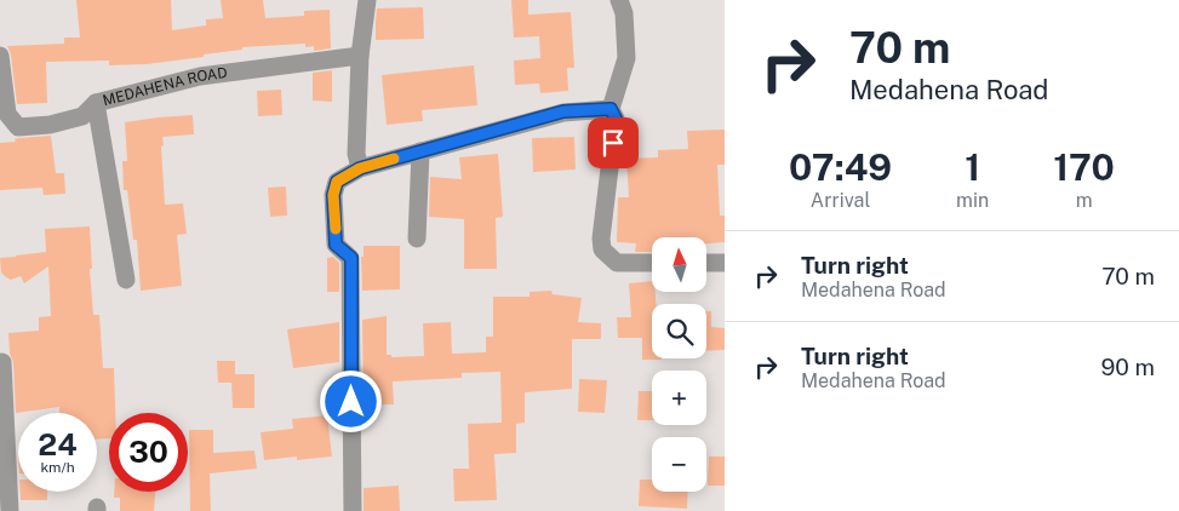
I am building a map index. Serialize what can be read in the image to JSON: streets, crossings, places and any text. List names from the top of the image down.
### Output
{
  "streets": {
    "street": ["MEDAHENA ROAD"]
  },
  "north": "top",
  "page": {
    "turn": ["70 m", "Medahena Road"],
    "eta": [
      "07:49",
      "Arrival",
      "1",
      "min",
      "170",
      "m"
    ],
    "list": [
      {
        "name": "Turn right",
        "note": "Medahena Road",
        "value": "70 m"
      },
      {
        "name": "Turn right",
        "note": "Medahena Road",
        "value": "90 m"
      }
    ],
    "map_buttons": ["+", "−"],
    "speed": "24 km/h",
    "limit": "30"
  }
}
